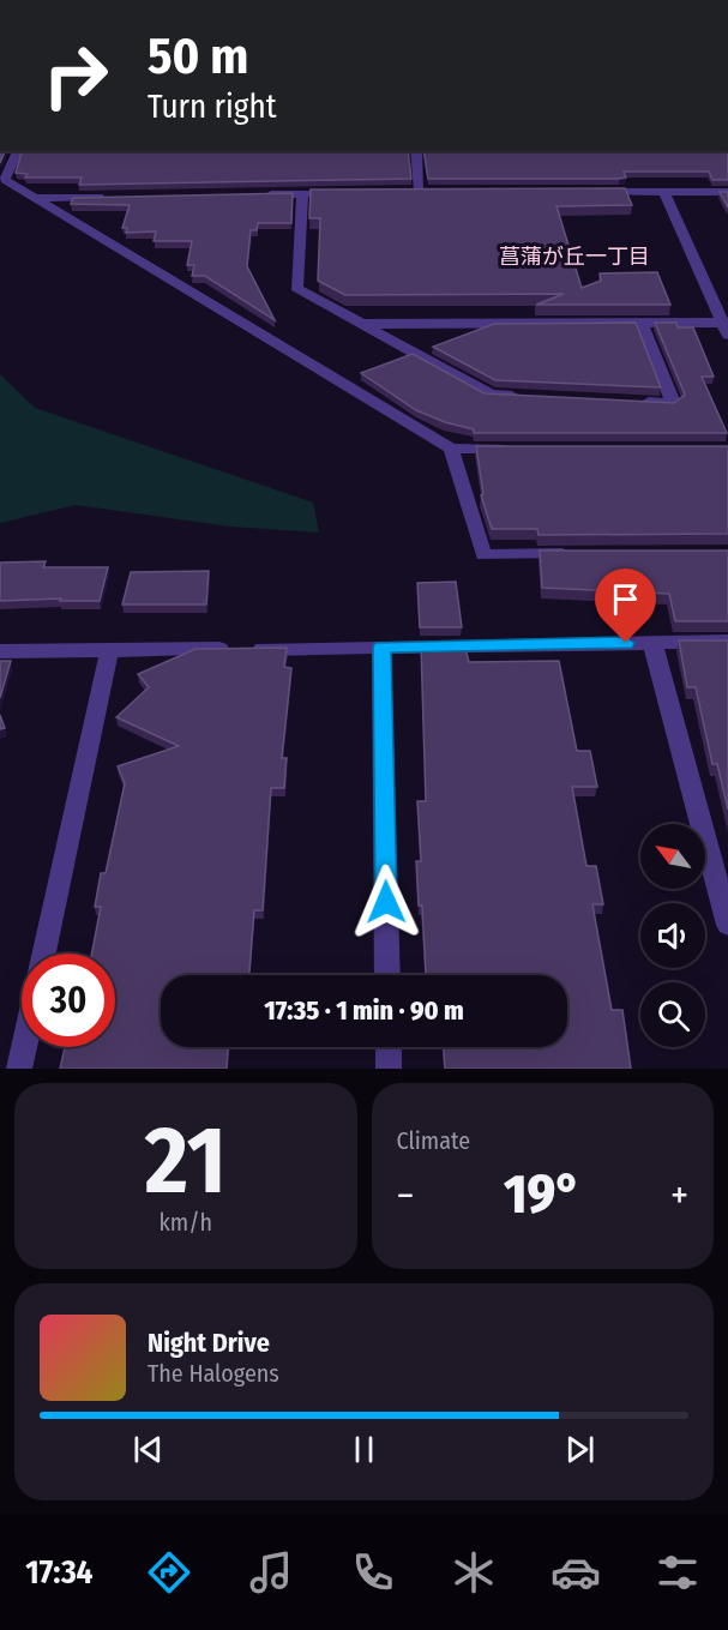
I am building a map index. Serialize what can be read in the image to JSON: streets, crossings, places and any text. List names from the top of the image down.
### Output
{
  "districts": ["菖蒲が丘一丁目"],
  "north": "top left",
  "page": {
    "turn": ["50 m", "Turn right"],
    "limit": "30",
    "trip": "17:35 · 1 min · 90 m",
    "tile": [
      ["21", "km/h"],
      "Climate"
    ],
    "heat": ["−", "19°", "+"],
    "song": ["Night Drive", "The Halogens"],
    "tabs": "17:34"
  }
}
